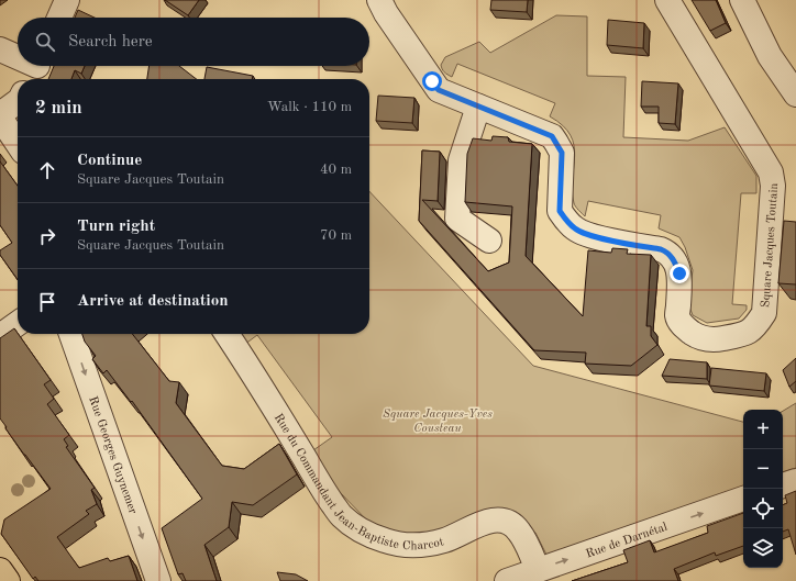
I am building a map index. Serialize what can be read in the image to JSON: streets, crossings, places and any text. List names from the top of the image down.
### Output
{
  "streets": {
    "street": [
      "Square Jacques Toutain",
      "Rue Georges Guynemer",
      "Rue du Commandant Jean-Baptiste Charcot",
      "Rue de Darnétal"
    ]
  },
  "crossings": [
    ["Rue du Commandant Jean-Baptiste Charcot", "Rue de Darnétal"]
  ],
  "one_way": ["Rue Georges Guynemer", "Rue de Darnétal"],
  "parks": ["Square Jacques-Yves Cousteau"],
  "page": {
    "search": "Search here",
    "heading": ["2 min", "Walk · 110 m"],
    "list": [
      ["Continue", "Square Jacques Toutain", "40 m"],
      ["Turn right", "Square Jacques Toutain", "70 m"],
      "Arrive at destination"
    ],
    "map_buttons": ["+", "−"]
  }
}
